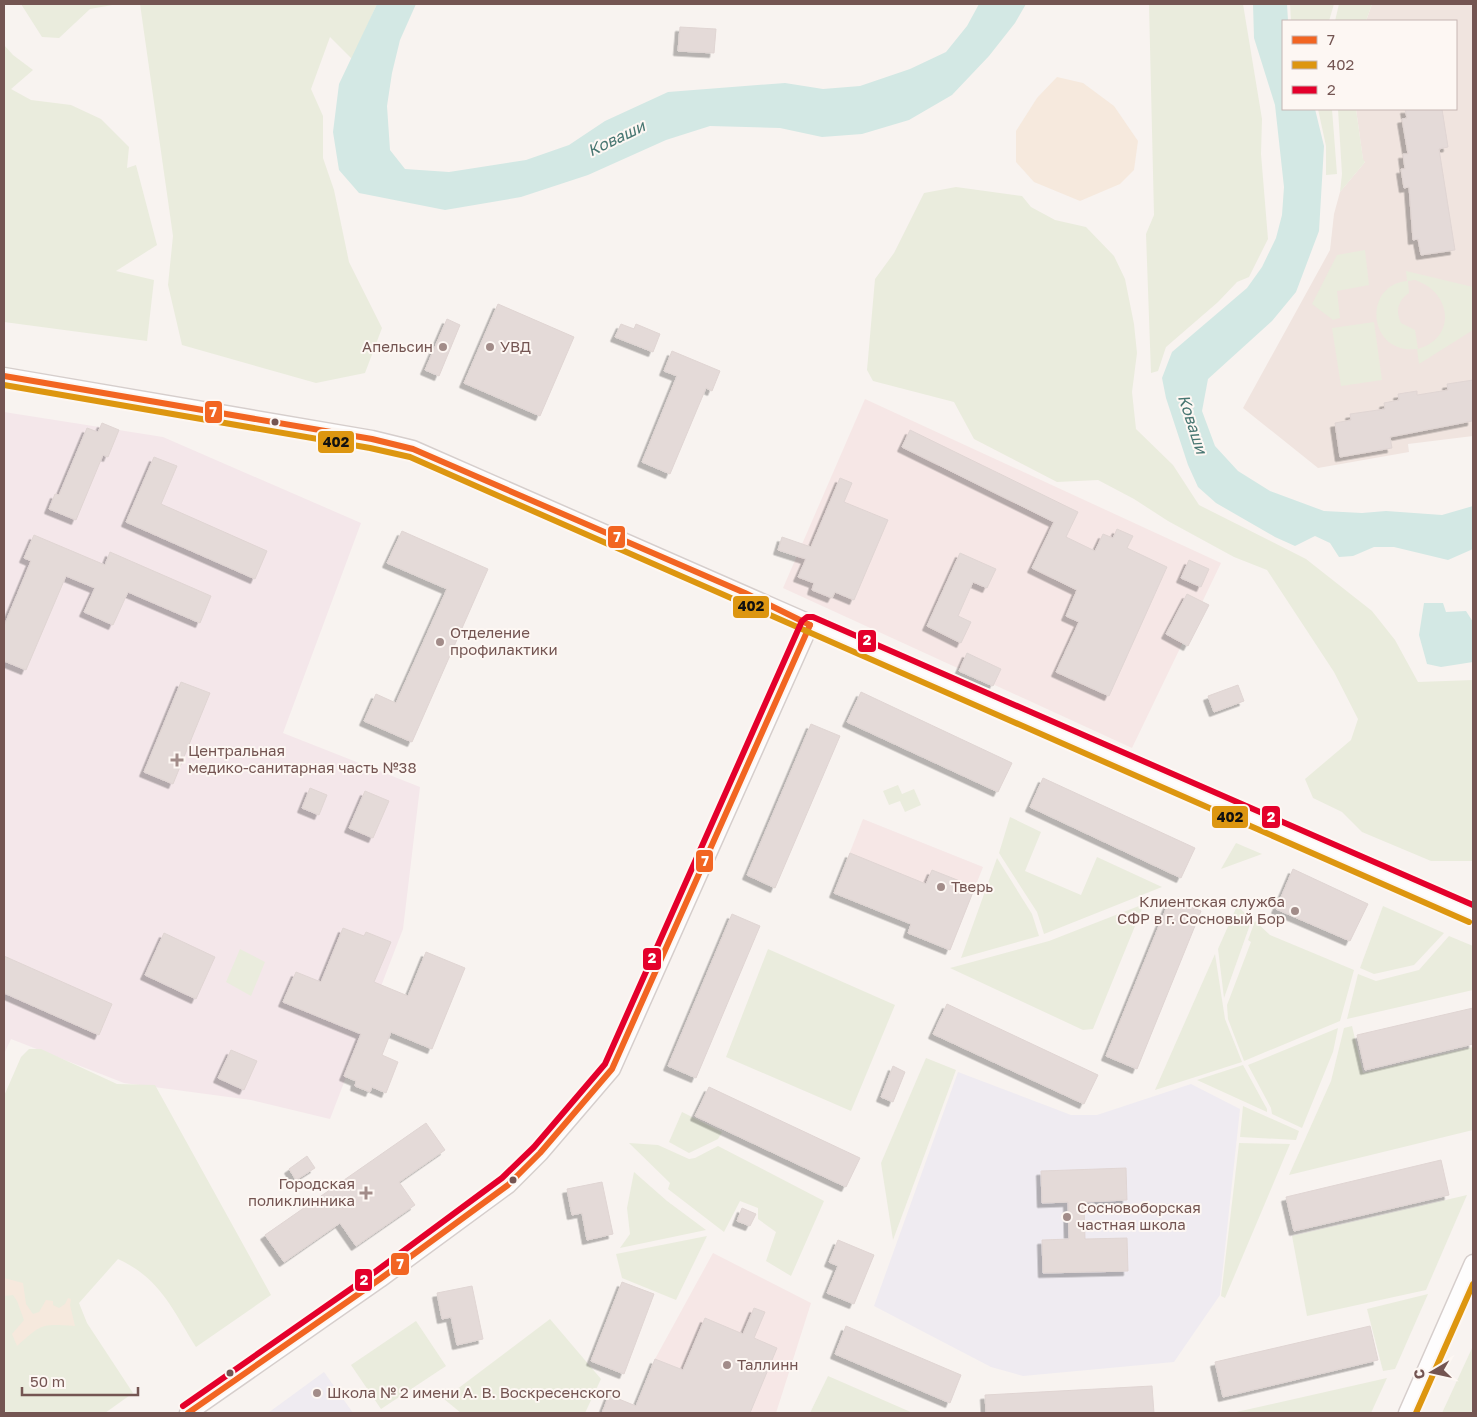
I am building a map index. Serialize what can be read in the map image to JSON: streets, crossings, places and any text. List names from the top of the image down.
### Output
{
  "water": ["Коваши"],
  "places": {
    "other": [
      "Апельсин",
      "УВД",
      "Отделение профилактики",
      "Тверь",
      "Клиентская служба СФР в г. Сосновый Бор",
      "Сосновоборская частная школа",
      "Таллинн",
      "Школа № 2 имени А. В. Воскресенского"
    ],
    "health": ["Центральная медико-санитарная часть №38", "Городская поликлинника"]
  },
  "lines": ["transit line 7", "transit line 402", "transit line 2"],
  "legend": ["7", "402", "2"],
  "scale_bar": "50 m",
  "north": "left"
}
